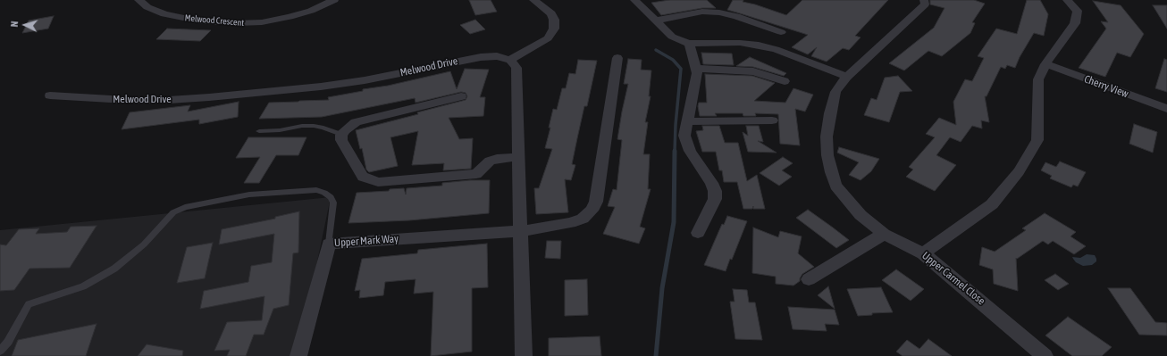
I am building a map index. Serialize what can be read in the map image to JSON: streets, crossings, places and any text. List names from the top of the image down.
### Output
{
  "streets": {
    "street": [
      "Melwood Crescent",
      "Melwood Drive",
      "Cherry View",
      "Upper Mark Way",
      "Upper Carmel Close"
    ]
  },
  "north": "left"
}
